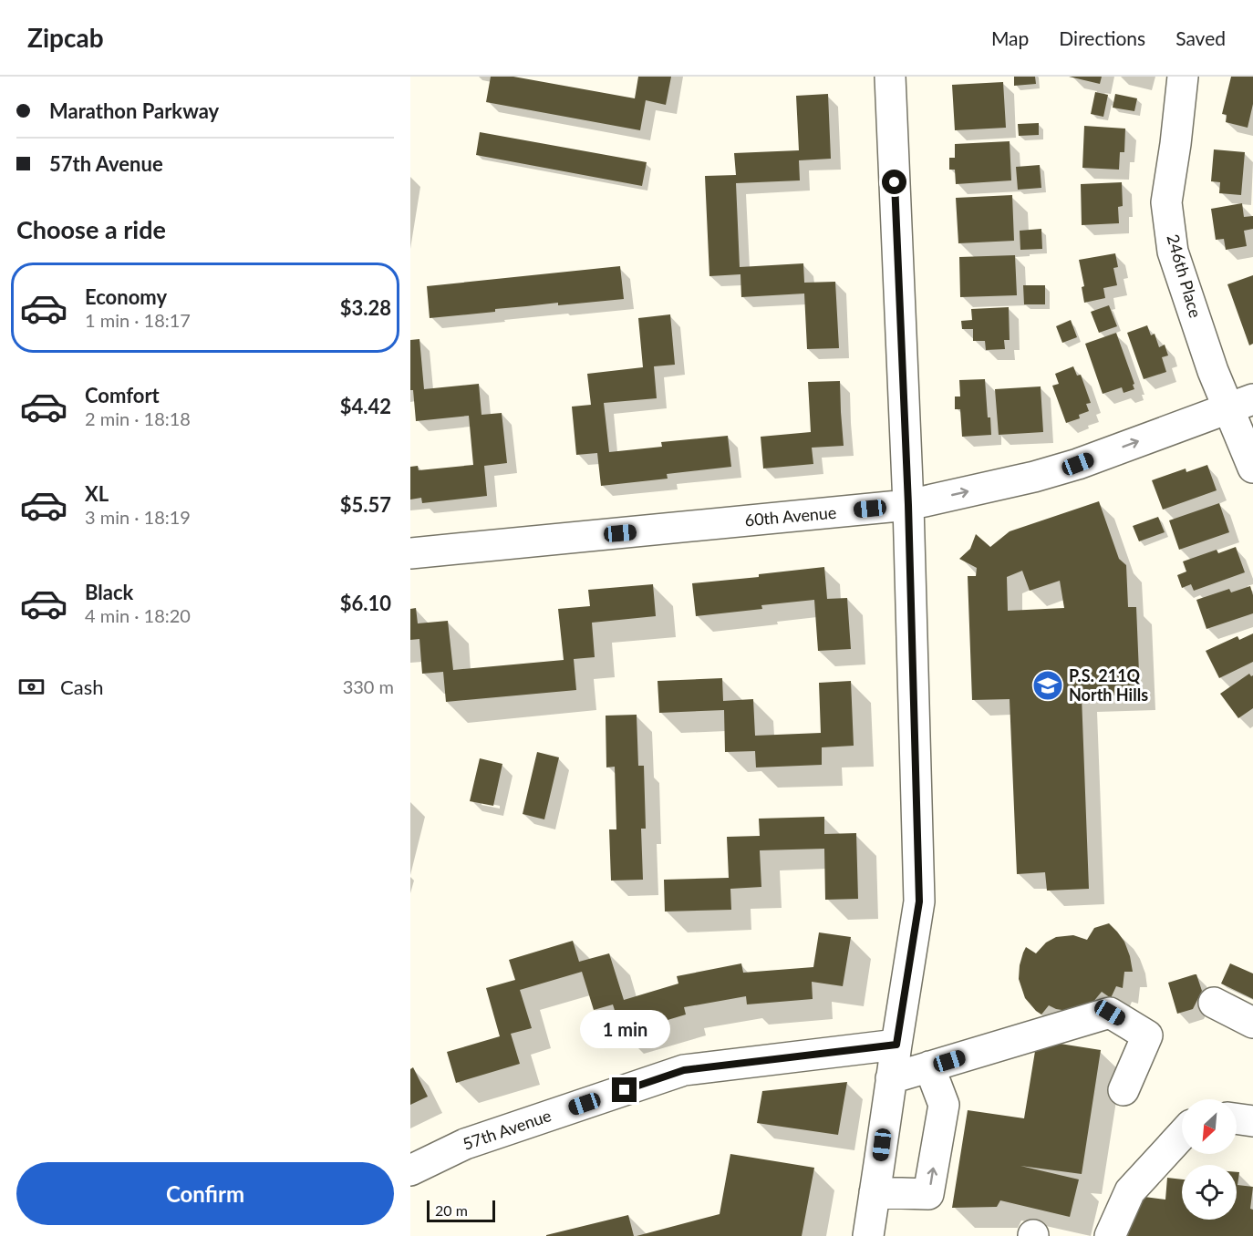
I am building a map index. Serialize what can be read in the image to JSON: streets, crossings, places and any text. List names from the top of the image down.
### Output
{
  "streets": {
    "street": ["246th Place", "60th Avenue", "57th Avenue"]
  },
  "crossings": [
    ["246th Place", "60th Avenue"]
  ],
  "one_way": ["60th Avenue"],
  "places": {
    "school or university": ["P.S. 211Q North Hills"]
  },
  "scale_bar": "20 m",
  "north": "bottom left",
  "page": {
    "header": "Zipcab",
    "nav": ["Map", "Directions", "Saved"],
    "banner": ["Marathon Parkway", "57th Avenue"],
    "heading": "Choose a ride",
    "list": [
      {
        "name": "Economy",
        "note": "1 min · 18:17",
        "value": "$3.28"
      },
      {
        "name": "Comfort",
        "note": "2 min · 18:18",
        "value": "$4.42"
      },
      {
        "name": "XL",
        "note": "3 min · 18:19",
        "value": "$5.57"
      },
      {
        "name": "Black",
        "note": "4 min · 18:20",
        "value": "$6.10"
      }
    ],
    "pay": ["Cash", "330 m"],
    "bubble": "1 min",
    "buttons": "Confirm",
    "scale": "20 m"
  }
}
